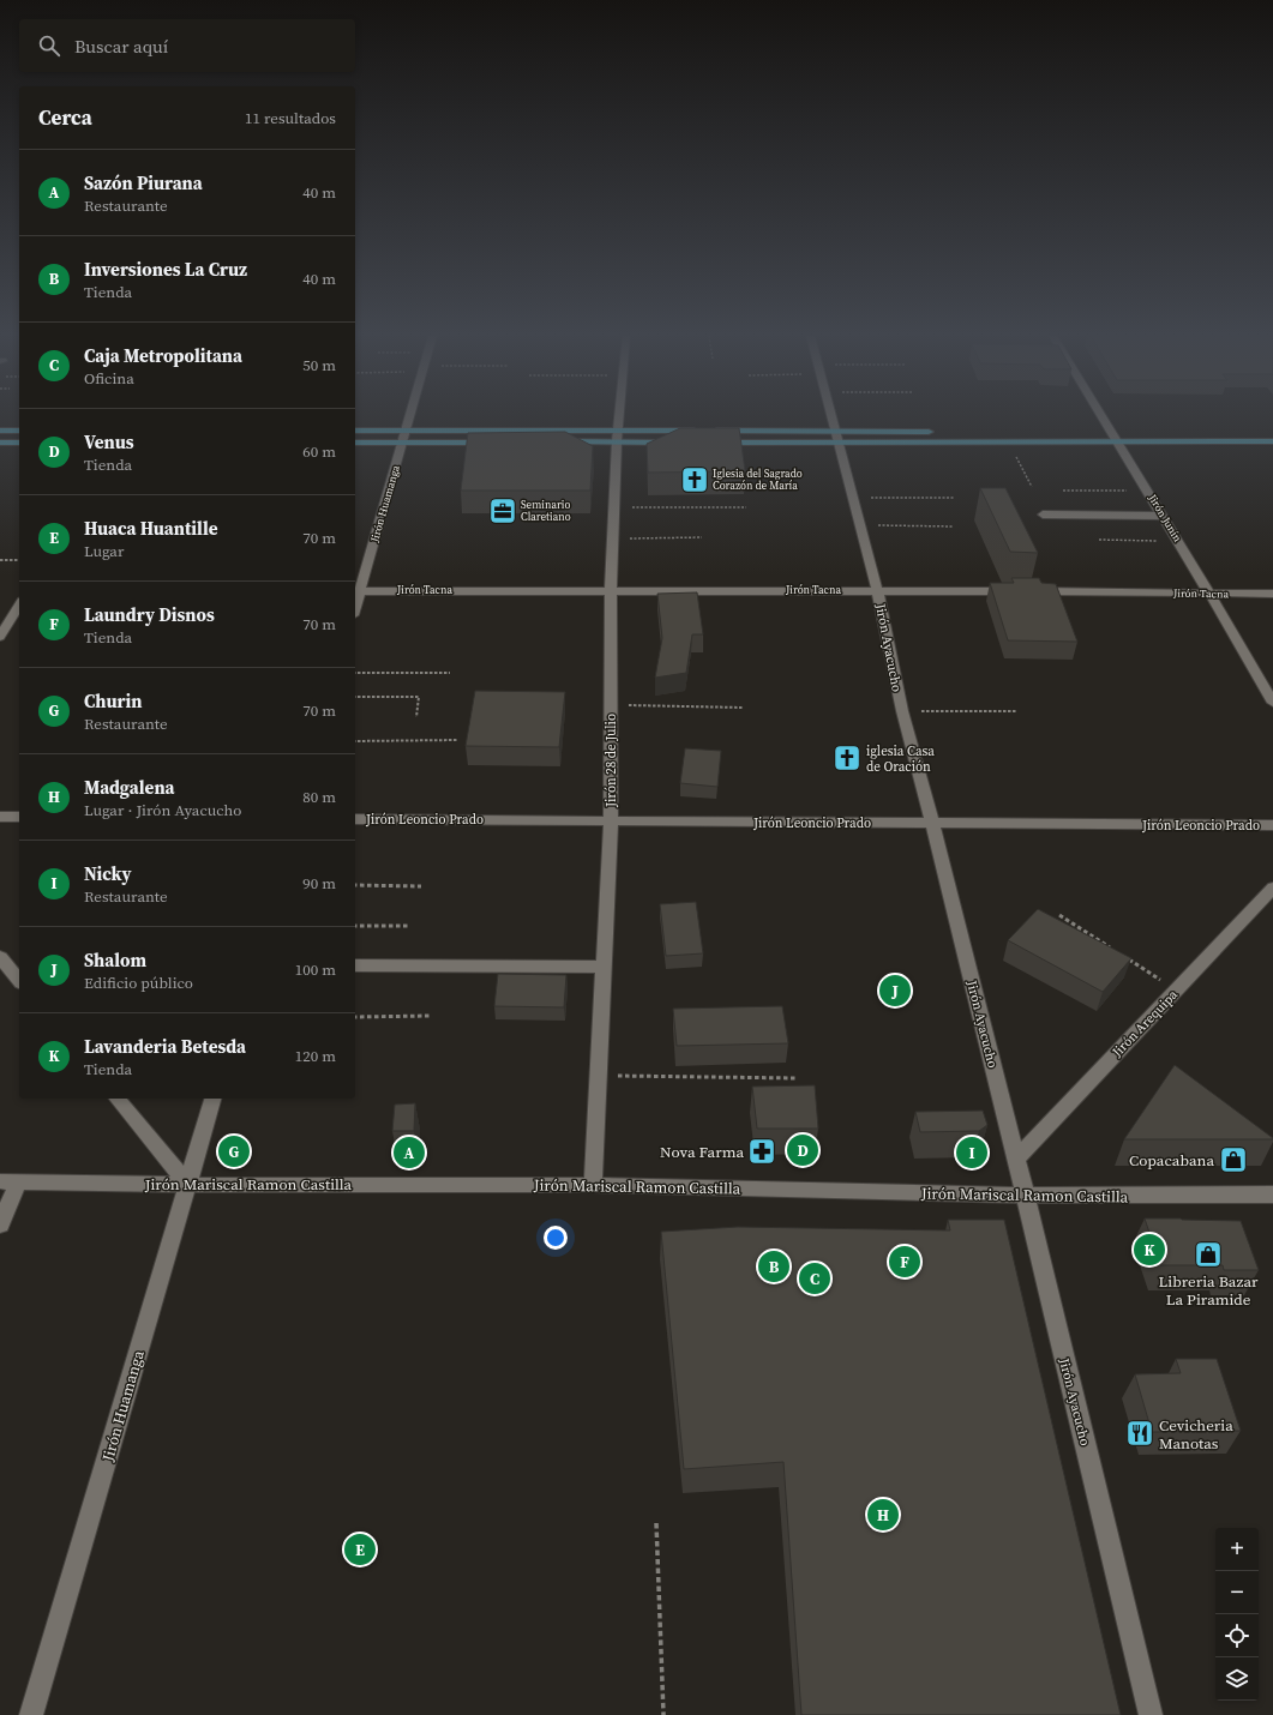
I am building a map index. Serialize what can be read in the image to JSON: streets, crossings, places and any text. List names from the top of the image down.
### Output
{
  "streets": {
    "street": [
      "Jirón Huamanga",
      "Jirón Junín",
      "Jirón Tacna",
      "Jirón Ayacucho",
      "Jirón 28 de Julio",
      "Jirón Leoncio Prado",
      "Jirón Arequipa",
      "Jirón Mariscal Ramon Castilla"
    ]
  },
  "crossings": [
    ["Jirón Huamanga", "Jirón Tacna"],
    ["Jirón Huamanga", "Jirón Mariscal Ramon Castilla"],
    ["Jirón Junín", "Jirón Tacna"],
    ["Jirón Tacna", "Jirón Ayacucho"],
    ["Jirón Tacna", "Jirón 28 de Julio"],
    ["Jirón Ayacucho", "Jirón Leoncio Prado"],
    ["Jirón Ayacucho", "Jirón Arequipa"],
    ["Jirón Ayacucho", "Jirón Mariscal Ramon Castilla"],
    ["Jirón 28 de Julio", "Jirón Leoncio Prado"],
    ["Jirón 28 de Julio", "Jirón Mariscal Ramon Castilla"]
  ],
  "places": {
    "church": ["Iglesia del Sagrado Corazón de María", "iglesia Casa de Oración"],
    "office": ["Seminario Claretiano"],
    "pharmacy": ["Nova Farma"],
    "shop": ["Copacabana", "Libreria Bazar La Piramide"],
    "restaurant": ["Cevicheria Manotas"]
  },
  "page": {
    "search": "Buscar aquí",
    "heading": ["Cerca", "11 resultados"],
    "list": [
      {
        "mark": "A",
        "name": "Sazón Piurana",
        "note": "Restaurante",
        "value": "40 m"
      },
      {
        "mark": "B",
        "name": "Inversiones La Cruz",
        "note": "Tienda",
        "value": "40 m"
      },
      {
        "mark": "C",
        "name": "Caja Metropolitana",
        "note": "Oficina",
        "value": "50 m"
      },
      {
        "mark": "D",
        "name": "Venus",
        "note": "Tienda",
        "value": "60 m"
      },
      {
        "mark": "E",
        "name": "Huaca Huantille",
        "note": "Lugar",
        "value": "70 m"
      },
      {
        "mark": "F",
        "name": "Laundry Disnos",
        "note": "Tienda",
        "value": "70 m"
      },
      {
        "mark": "G",
        "name": "Churin",
        "note": "Restaurante",
        "value": "70 m"
      },
      {
        "mark": "H",
        "name": "Madgalena",
        "note": "Lugar · Jirón Ayacucho",
        "value": "80 m"
      },
      {
        "mark": "I",
        "name": "Nicky",
        "note": "Restaurante",
        "value": "90 m"
      },
      {
        "mark": "J",
        "name": "Shalom",
        "note": "Edificio público",
        "value": "100 m"
      },
      {
        "mark": "K",
        "name": "Lavanderia Betesda",
        "note": "Tienda",
        "value": "120 m"
      }
    ],
    "pins": [
      "J",
      "D",
      "G",
      "A",
      "I",
      "K",
      "F",
      "B",
      "C",
      "H",
      "E"
    ],
    "map_buttons": ["+", "−"]
  }
}
